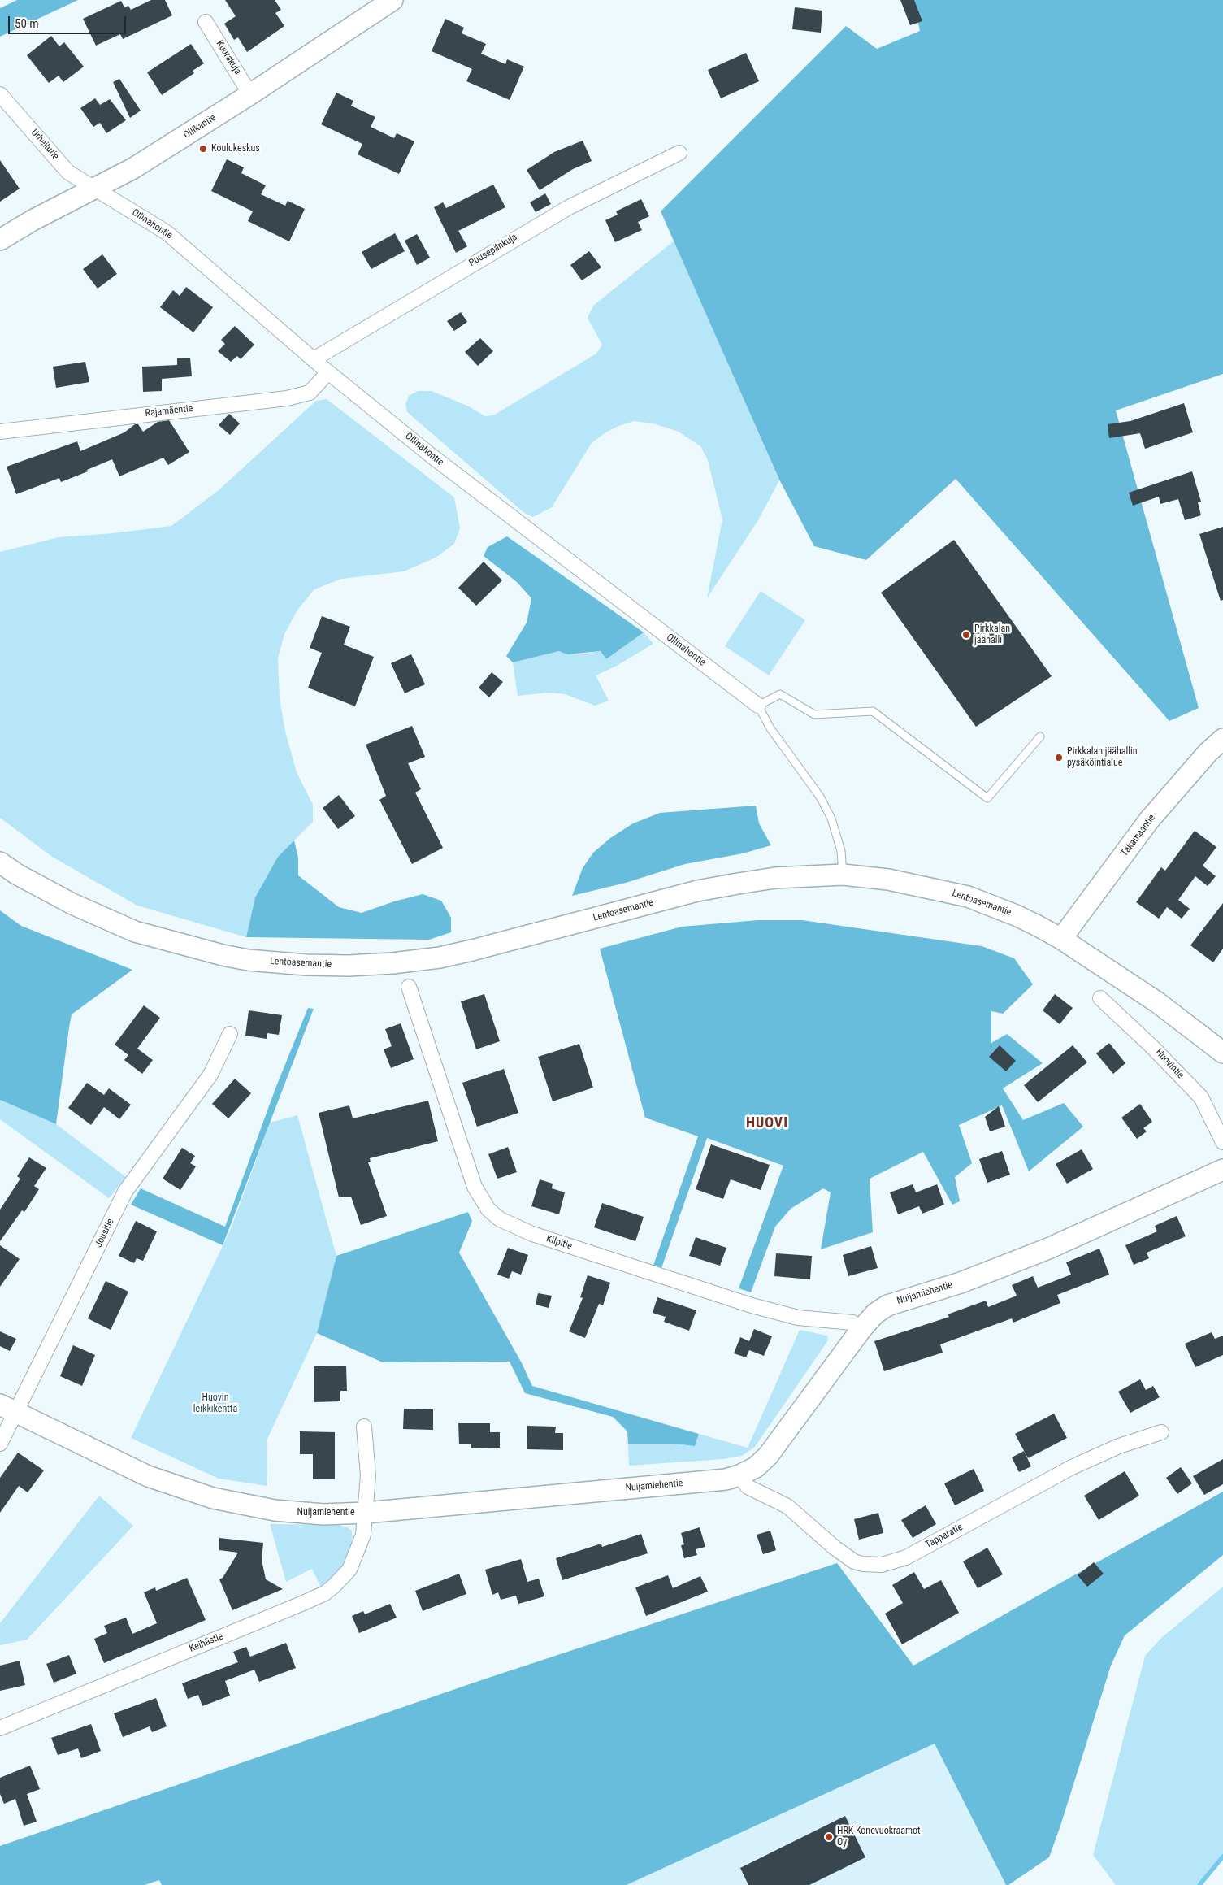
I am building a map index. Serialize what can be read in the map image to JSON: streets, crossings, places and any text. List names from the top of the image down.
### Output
{
  "streets": {
    "street": [
      "Kuurakuja",
      "Ollikantie",
      "Urheilutie",
      "Ollinahontie",
      "Puusepänkuja",
      "Rajamäentie",
      "Takamaantie",
      "Lentoasemantie",
      "Huovintie",
      "Jousitie",
      "Kilpitie",
      "Nuijamiehentie",
      "Tapparatie",
      "Keihästie"
    ]
  },
  "crossings": [
    ["Kuurakuja", "Ollikantie"],
    ["Ollikantie", "Urheilutie"],
    ["Ollikantie", "Ollinahontie"],
    ["Urheilutie", "Ollinahontie"],
    ["Ollinahontie", "Puusepänkuja"],
    ["Ollinahontie", "Rajamäentie"],
    ["Takamaantie", "Lentoasemantie"],
    ["Jousitie", "Nuijamiehentie"],
    ["Kilpitie", "Nuijamiehentie"],
    ["Nuijamiehentie", "Tapparatie"],
    ["Nuijamiehentie", "Keihästie"]
  ],
  "districts": ["HUOVI"],
  "parks": ["Huovin leikkikenttä"],
  "places": [
    "Koulukeskus",
    "Pirkkalan jäähalli",
    "Pirkkalan jäähallin pysäköintialue",
    "HRK-Konevuokraamot Oy"
  ],
  "scale_bar": "50 m"
}
